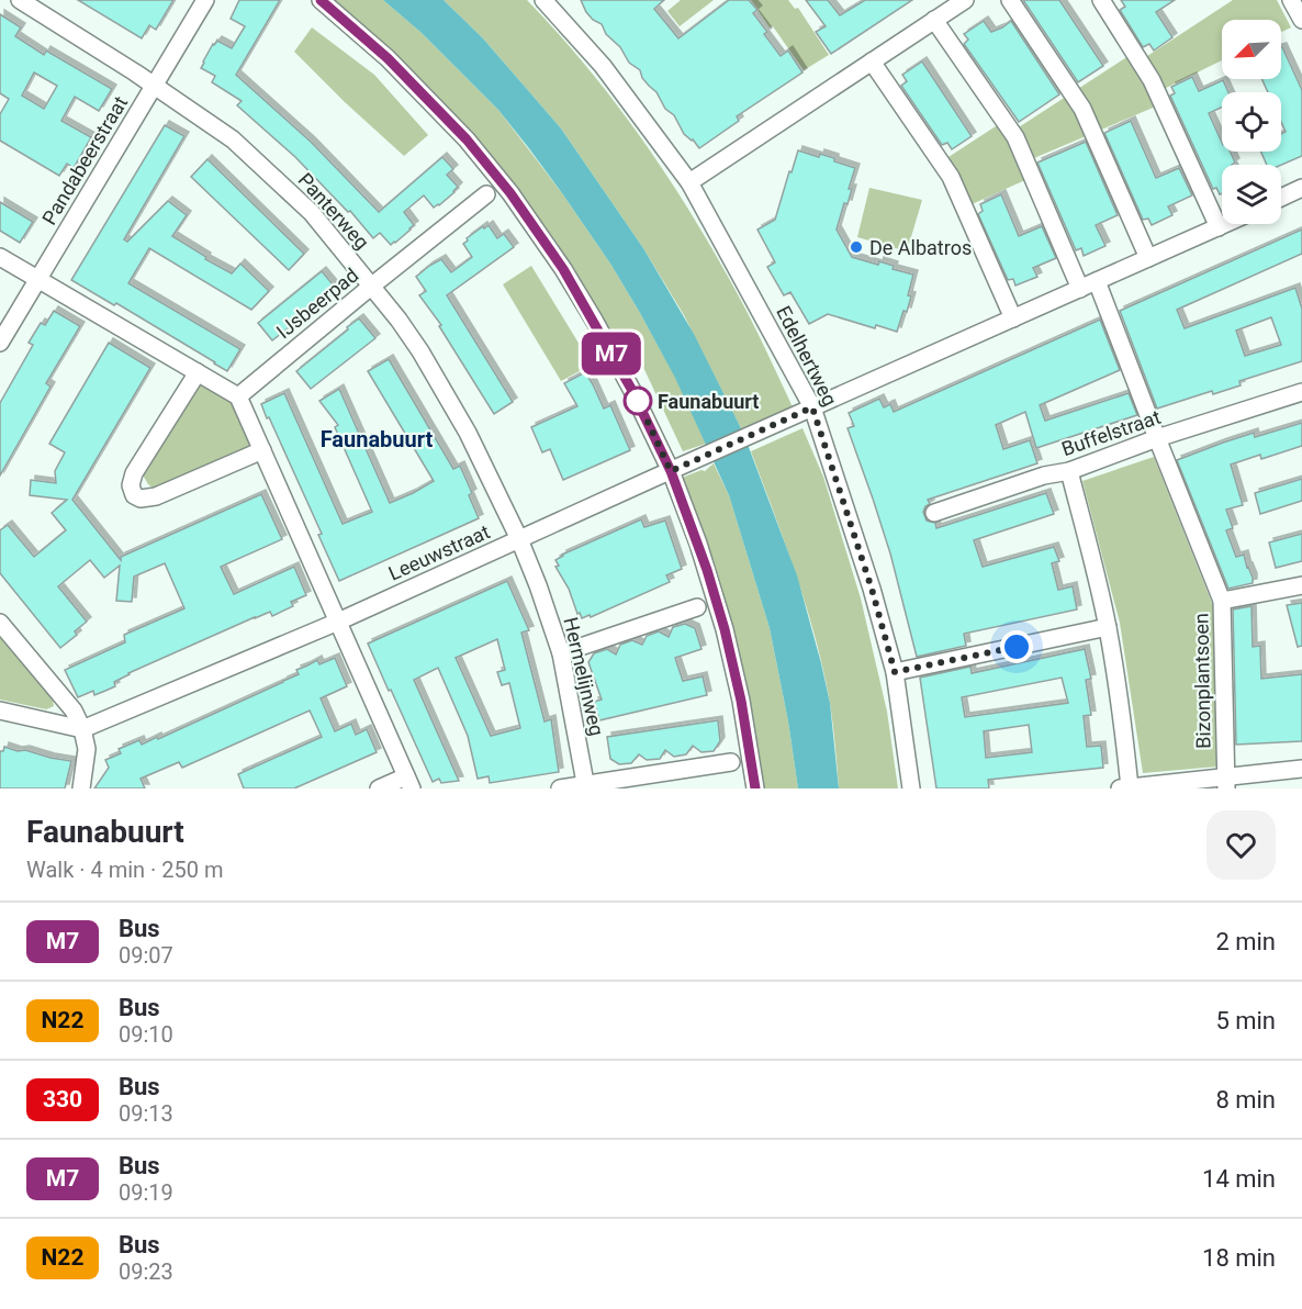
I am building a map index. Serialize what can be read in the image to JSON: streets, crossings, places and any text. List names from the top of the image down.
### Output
{
  "streets": {
    "street": [
      "Pandabeerstraat",
      "Panterweg",
      "IJsbeerpad",
      "Edelhertweg",
      "Buffelstraat",
      "Leeuwstraat",
      "Hermelijnweg",
      "Bizonplantsoen"
    ]
  },
  "crossings": [
    ["Pandabeerstraat", "Panterweg"],
    ["Panterweg", "IJsbeerpad"],
    ["Panterweg", "Leeuwstraat"],
    ["Panterweg", "Hermelijnweg"],
    ["Edelhertweg", "Leeuwstraat"],
    ["Buffelstraat", "Bizonplantsoen"],
    ["Leeuwstraat", "Hermelijnweg"],
    ["Leeuwstraat", "Bizonplantsoen"]
  ],
  "districts": ["Faunabuurt"],
  "places": ["De Albatros", "Faunabuurt"],
  "lines": ["bus line M7"],
  "north": "bottom left",
  "page": {
    "on_map": "M7",
    "heading": ["Faunabuurt", "Walk · 4 min · 250 m"],
    "list": [
      {
        "mark": "M7",
        "name": "Bus",
        "note": "09:07",
        "value": "2 min"
      },
      {
        "mark": "N22",
        "name": "Bus",
        "note": "09:10",
        "value": "5 min"
      },
      {
        "mark": "330",
        "name": "Bus",
        "note": "09:13",
        "value": "8 min"
      },
      {
        "mark": "M7",
        "name": "Bus",
        "note": "09:19",
        "value": "14 min"
      },
      {
        "mark": "N22",
        "name": "Bus",
        "note": "09:23",
        "value": "18 min"
      }
    ]
  }
}
